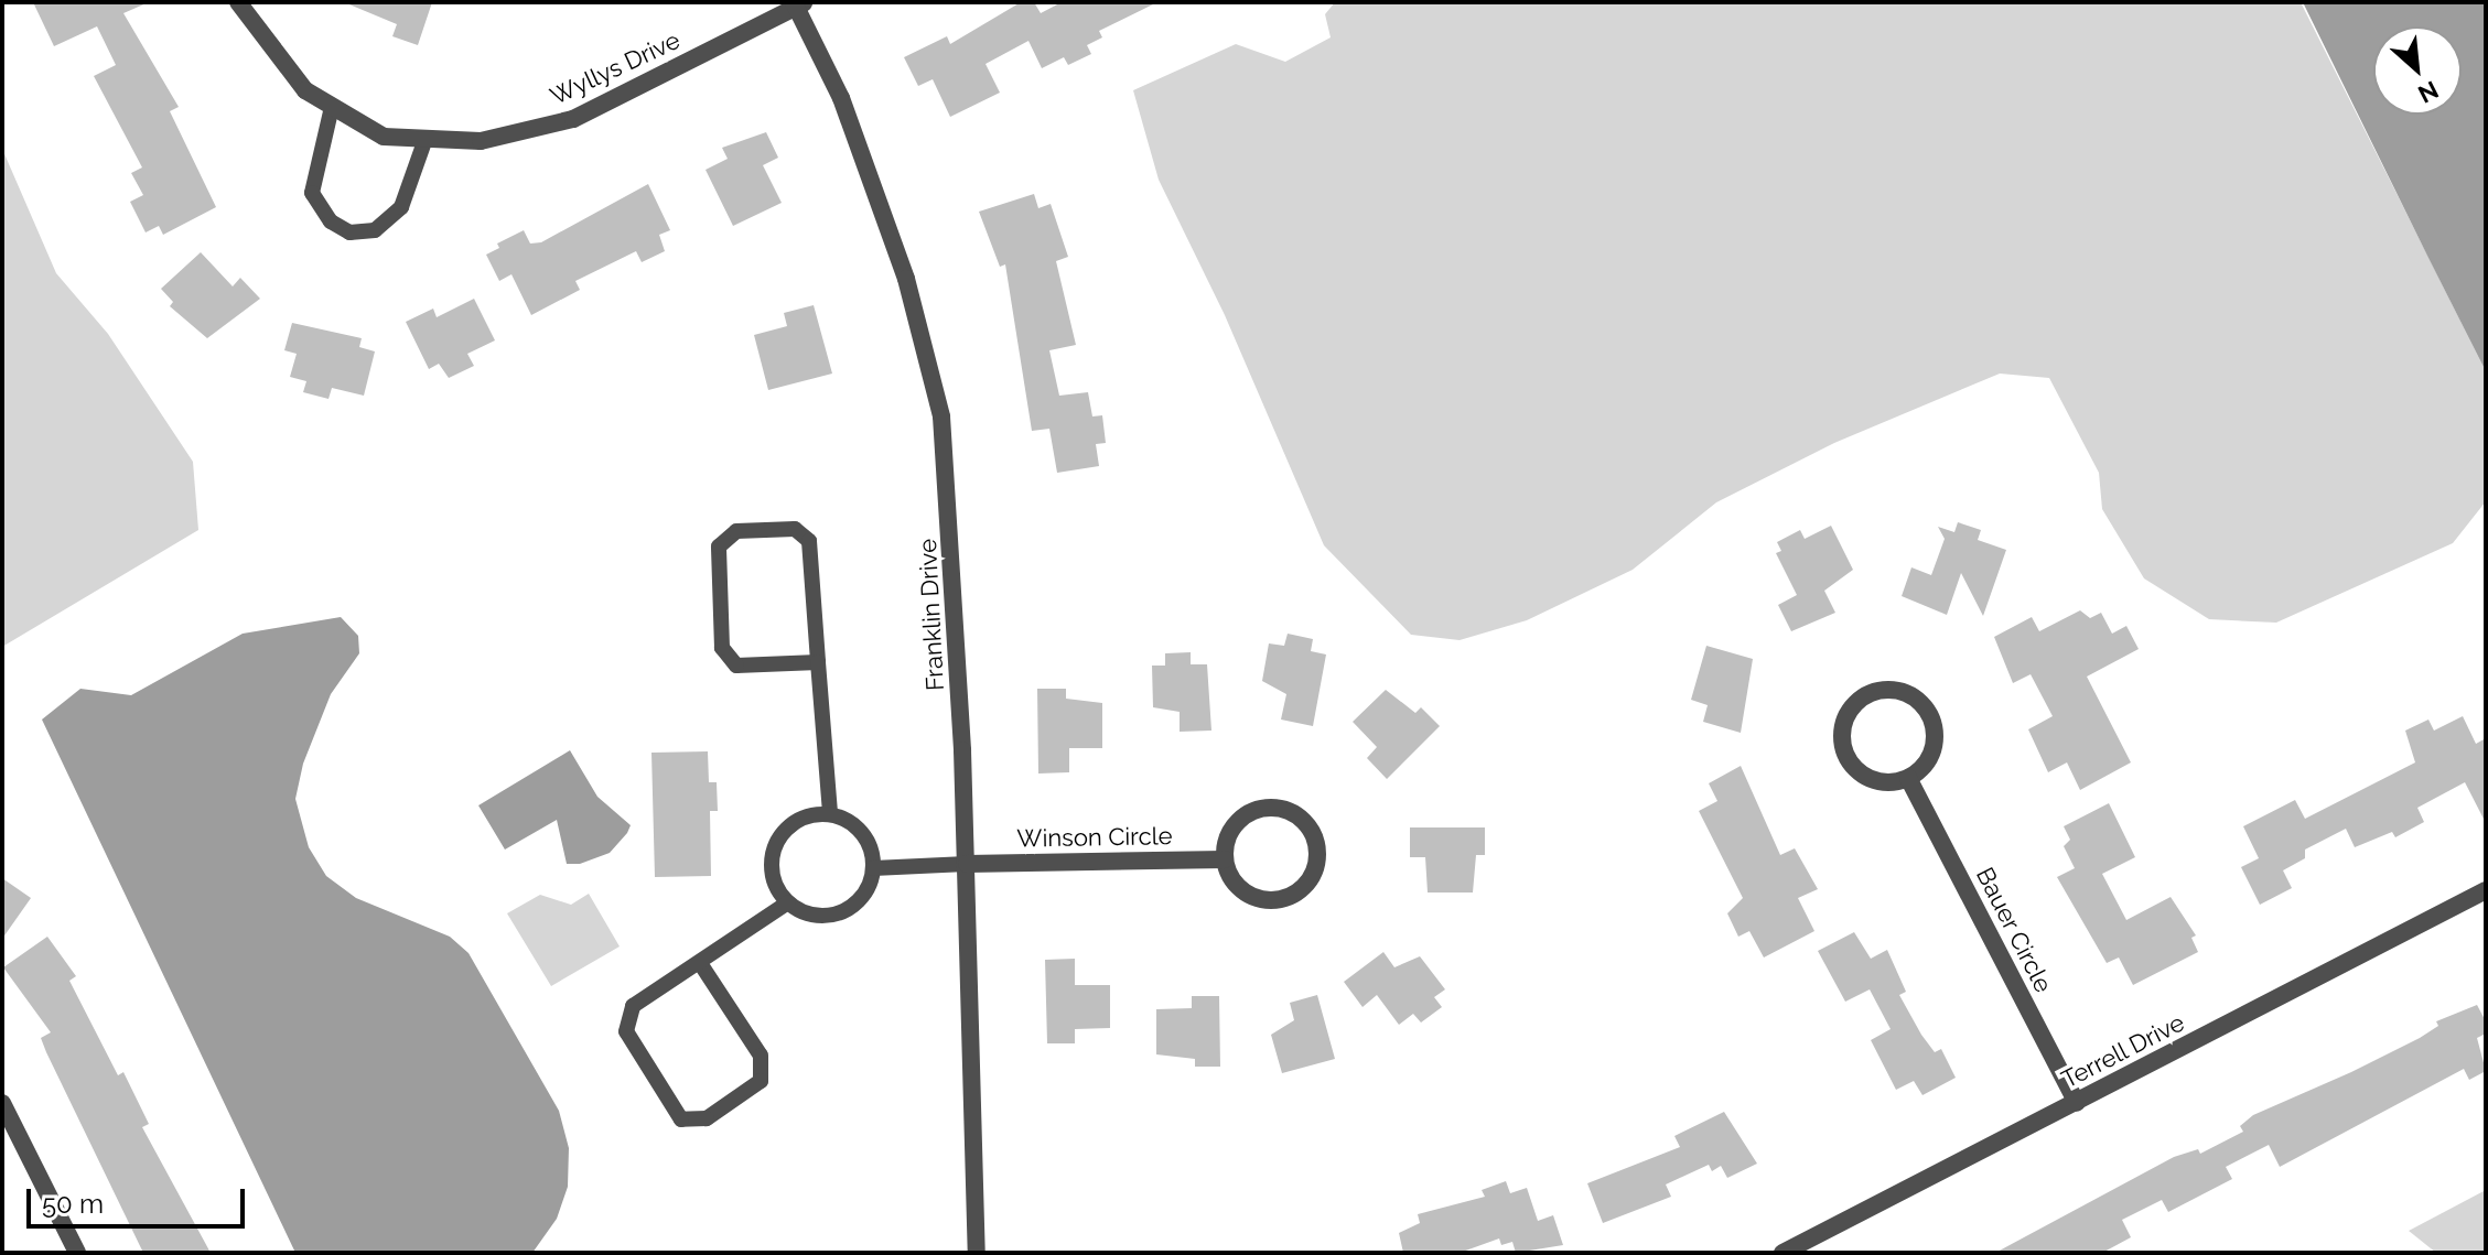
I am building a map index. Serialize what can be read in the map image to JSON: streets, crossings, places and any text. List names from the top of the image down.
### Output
{
  "streets": {
    "street": [
      "Wyllys Drive",
      "Franklin Drive",
      "Winson Circle",
      "Bauer Circle",
      "Terrell Drive"
    ]
  },
  "crossings": [
    ["Wyllys Drive", "Franklin Drive"],
    ["Franklin Drive", "Winson Circle"],
    ["Bauer Circle", "Terrell Drive"]
  ],
  "scale_bar": "50 m",
  "north": "bottom right"
}
